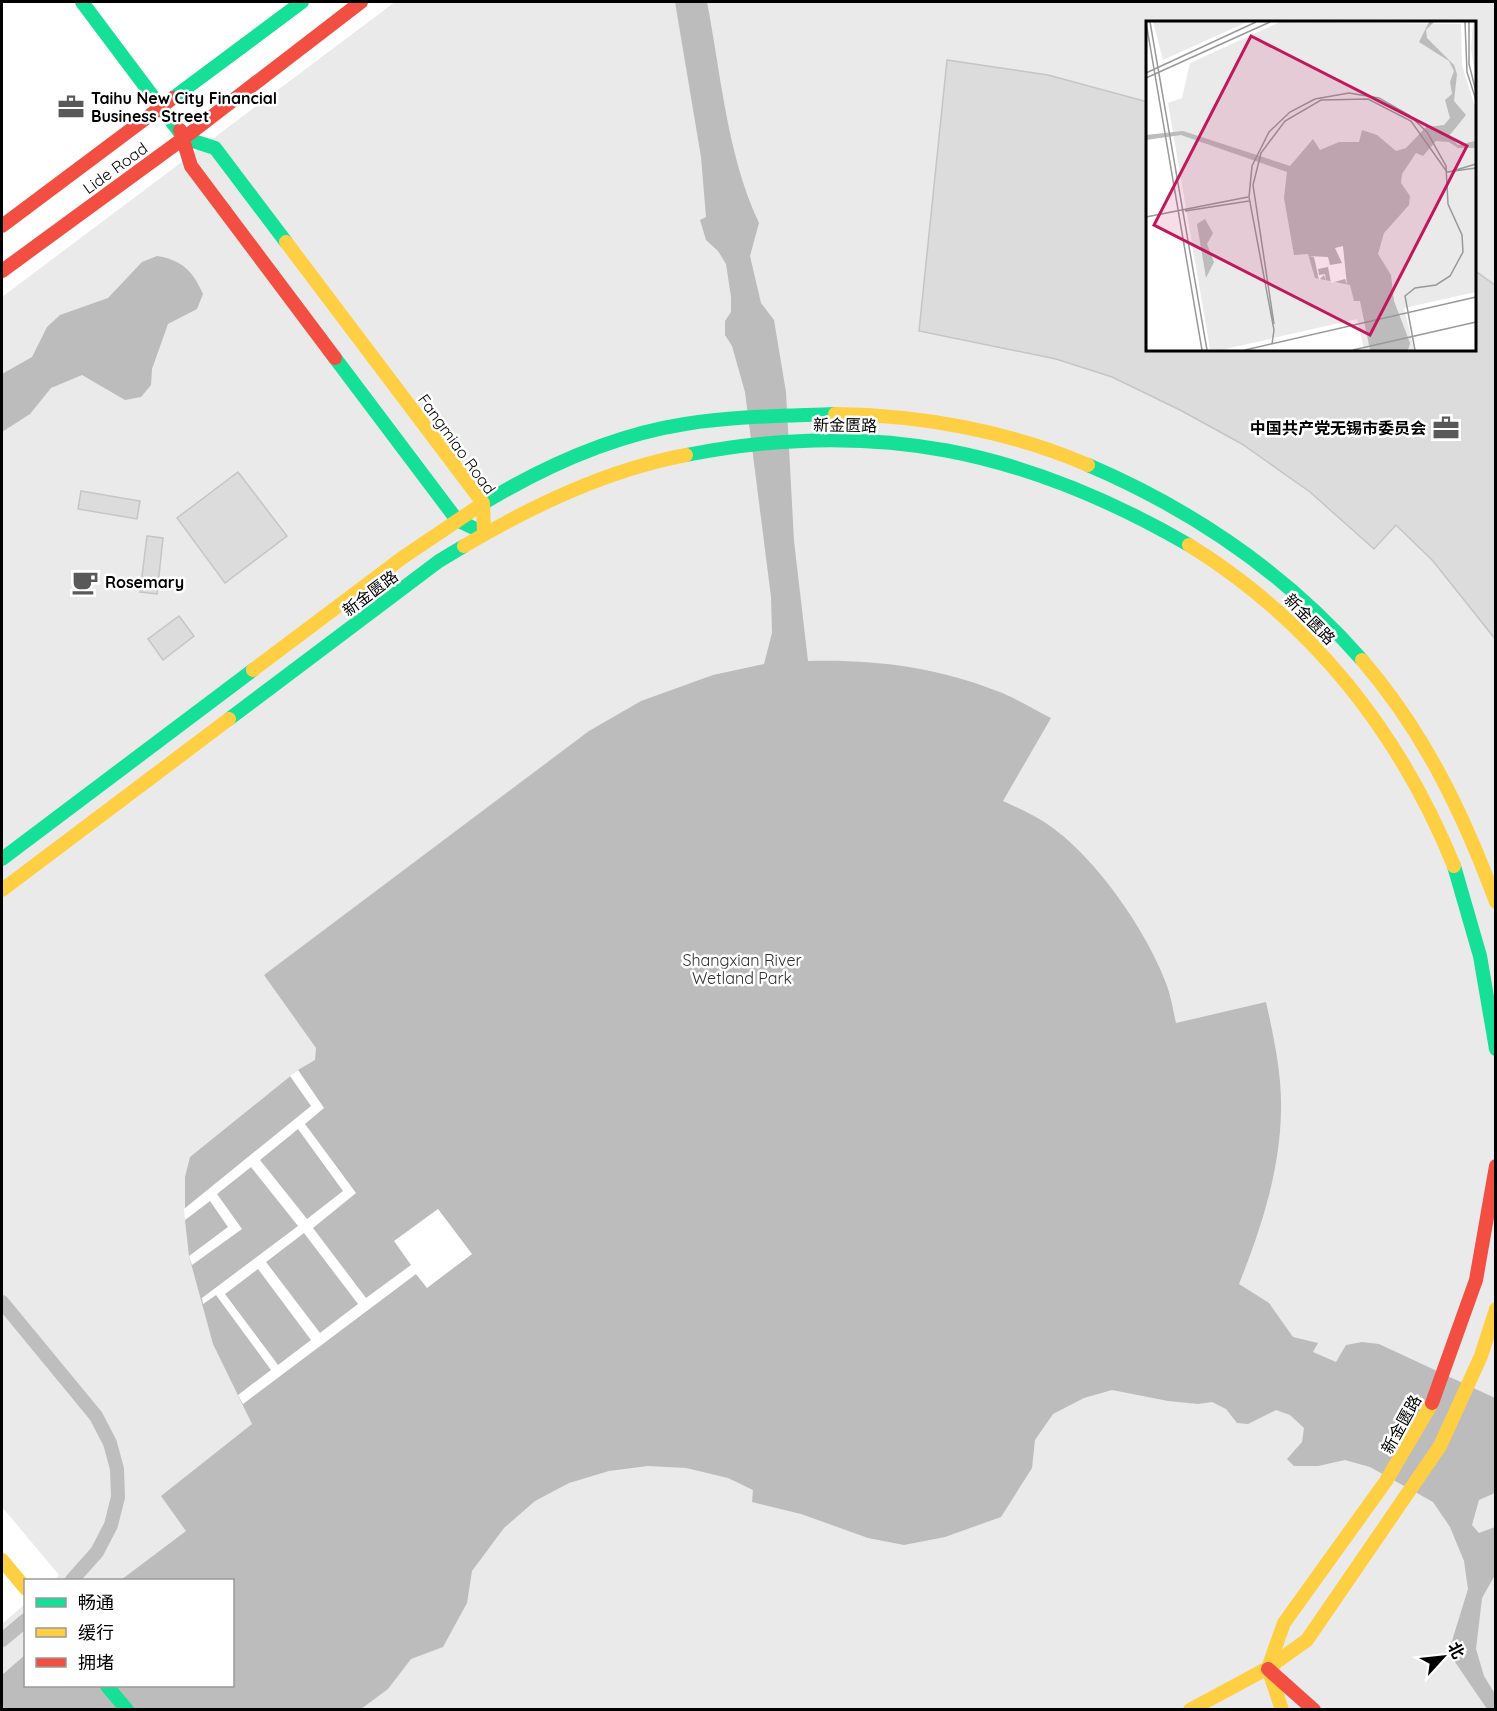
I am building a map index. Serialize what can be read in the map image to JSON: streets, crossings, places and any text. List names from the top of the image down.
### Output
{
  "streets": {
    "street": ["Lide Road", "新金匮路", "Fangmiao Road"]
  },
  "crossings": [
    ["Lide Road", "Fangmiao Road"],
    ["新金匮路", "Fangmiao Road"]
  ],
  "parks": ["Shangxian River Wetland Park"],
  "places": {
    "office": ["Taihu New City Financial Business Street", "中国共产党无锡市委员会"],
    "cafe": ["Rosemary"]
  },
  "legend": ["畅通", "缓行", "拥堵"],
  "north": "top right"
}
